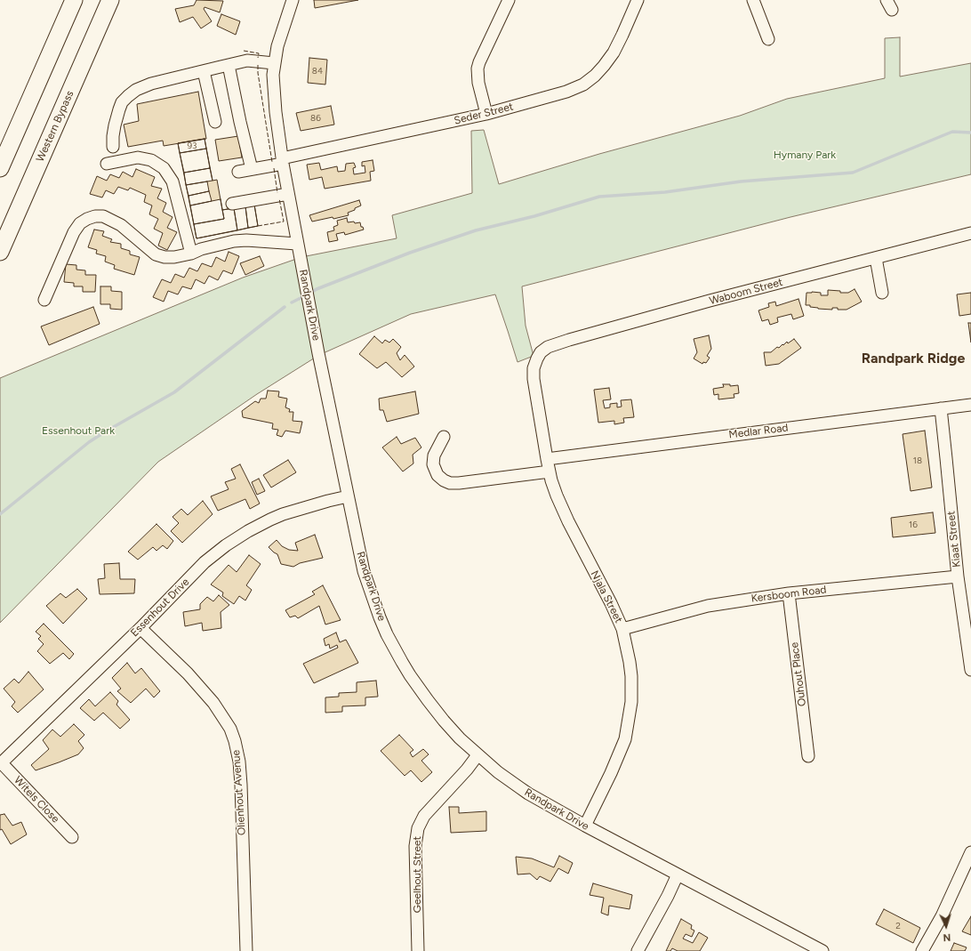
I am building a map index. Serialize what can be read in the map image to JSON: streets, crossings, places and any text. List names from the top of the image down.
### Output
{
  "streets": {
    "highway": ["Western Bypass"],
    "street": [
      "Seder Street",
      "Waboom Street",
      "Randpark Drive",
      "Medlar Road",
      "Kiaat Street",
      "Kersboom Road",
      "Njala Street",
      "Essenhout Drive",
      "Ouhout Place",
      "Olienhout Avenue",
      "Witels Close",
      "Geelhout Street"
    ]
  },
  "crossings": [
    ["Seder Street", "Randpark Drive"],
    ["Waboom Street", "Njala Street"],
    ["Randpark Drive", "Njala Street"],
    ["Randpark Drive", "Essenhout Drive"],
    ["Randpark Drive", "Geelhout Street"],
    ["Medlar Road", "Kiaat Street"],
    ["Medlar Road", "Njala Street"],
    ["Kiaat Street", "Kersboom Road"],
    ["Kersboom Road", "Njala Street"],
    ["Kersboom Road", "Ouhout Place"],
    ["Essenhout Drive", "Olienhout Avenue"],
    ["Essenhout Drive", "Witels Close"]
  ],
  "districts": ["Randpark Ridge"],
  "parks": ["Hymany Park", "Essenhout Park"],
  "house_numbers": [
    "84",
    "86",
    "93",
    "18",
    "16",
    "2"
  ],
  "north": "bottom"
}
